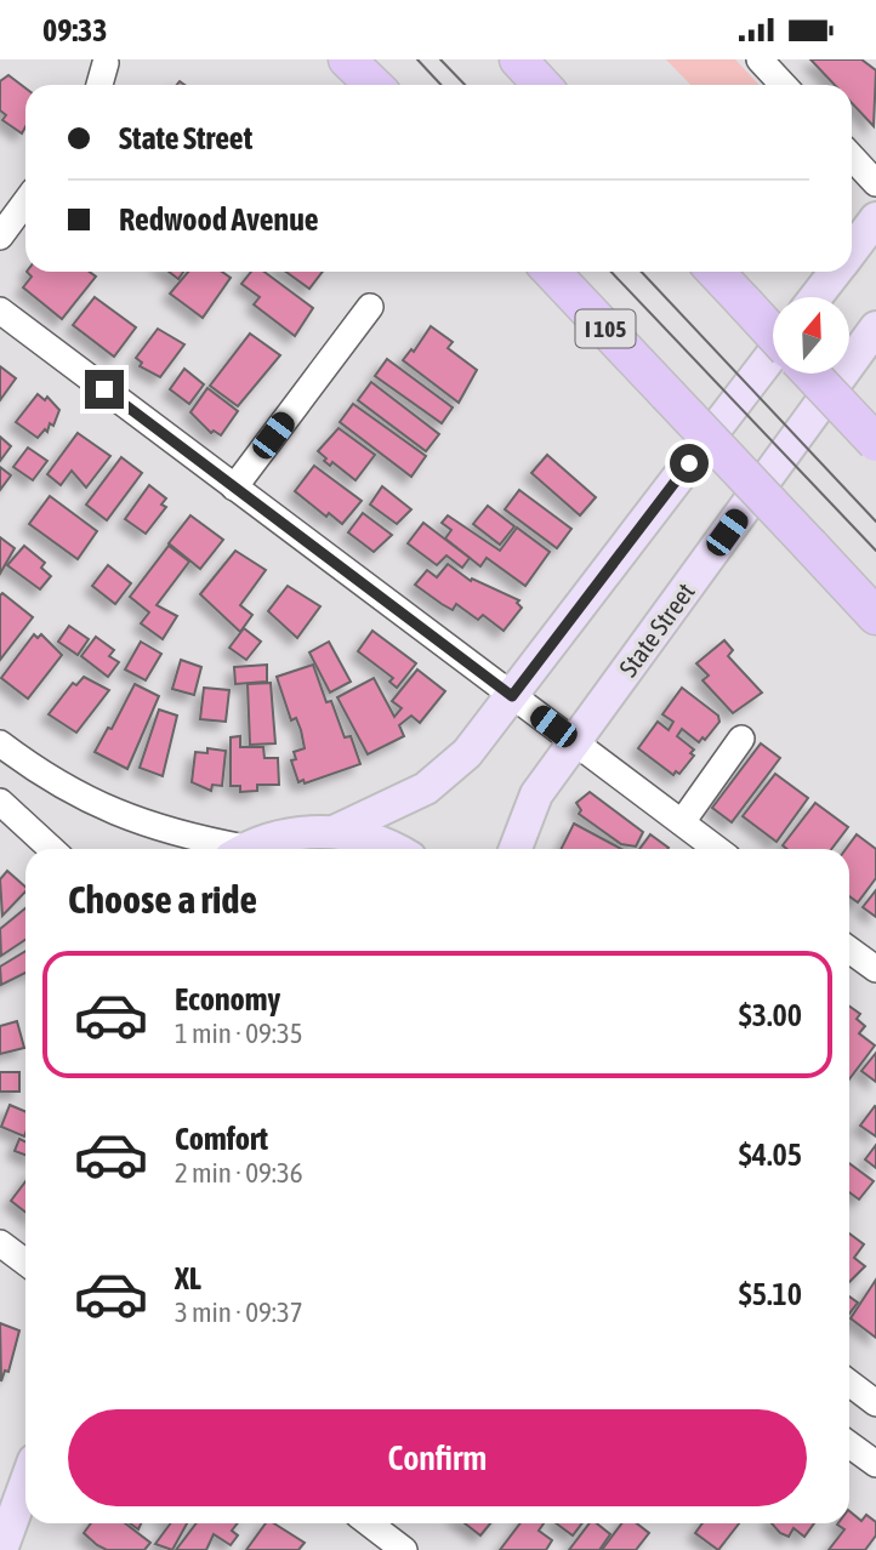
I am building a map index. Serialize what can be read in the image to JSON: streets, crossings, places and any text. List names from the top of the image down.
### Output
{
  "streets": {
    "highway": ["I 105"],
    "main road": ["State Street"]
  },
  "north": "top",
  "page": {
    "status": "09:33",
    "banner": ["State Street", "Redwood Avenue"],
    "heading": "Choose a ride",
    "list": [
      {
        "name": "Economy",
        "note": "1 min · 09:35",
        "value": "$3.00"
      },
      {
        "name": "Comfort",
        "note": "2 min · 09:36",
        "value": "$4.05"
      },
      {
        "name": "XL",
        "note": "3 min · 09:37",
        "value": "$5.10"
      }
    ],
    "buttons": "Confirm"
  }
}
